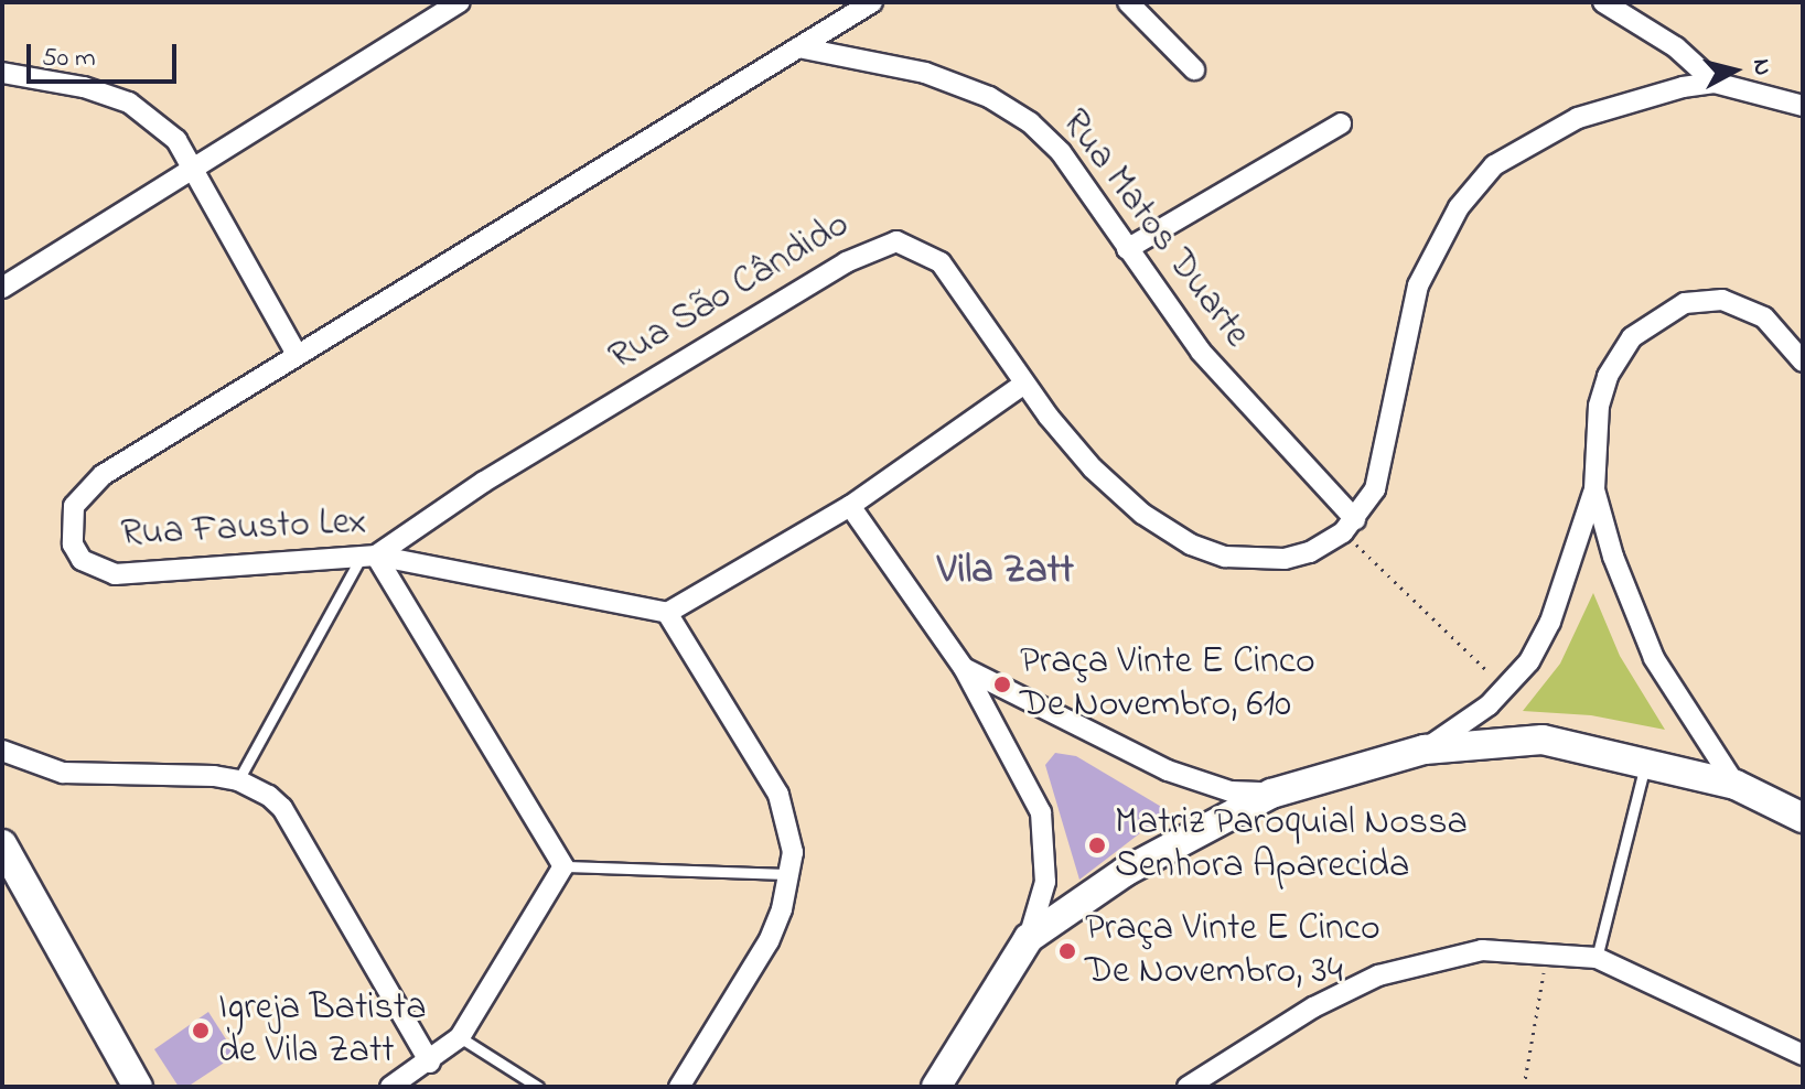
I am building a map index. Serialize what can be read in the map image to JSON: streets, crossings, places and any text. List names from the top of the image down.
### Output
{
  "streets": {
    "street": ["Rua Matos Duarte", "Rua São Cândido", "Rua Fausto Lex"]
  },
  "crossings": [
    ["Rua Matos Duarte", "Rua São Cândido"],
    ["Rua Matos Duarte", "Rua Fausto Lex"],
    ["Rua São Cândido", "Rua Fausto Lex"]
  ],
  "districts": ["Vila Zatt"],
  "places": [
    "Praça Vinte E Cinco De Novembro, 610",
    "Matriz Paroquial Nossa Senhora Aparecida",
    "Praça Vinte E Cinco De Novembro, 34",
    "Igreja Batista de Vila Zatt"
  ],
  "scale_bar": "50 m",
  "north": "right"
}
